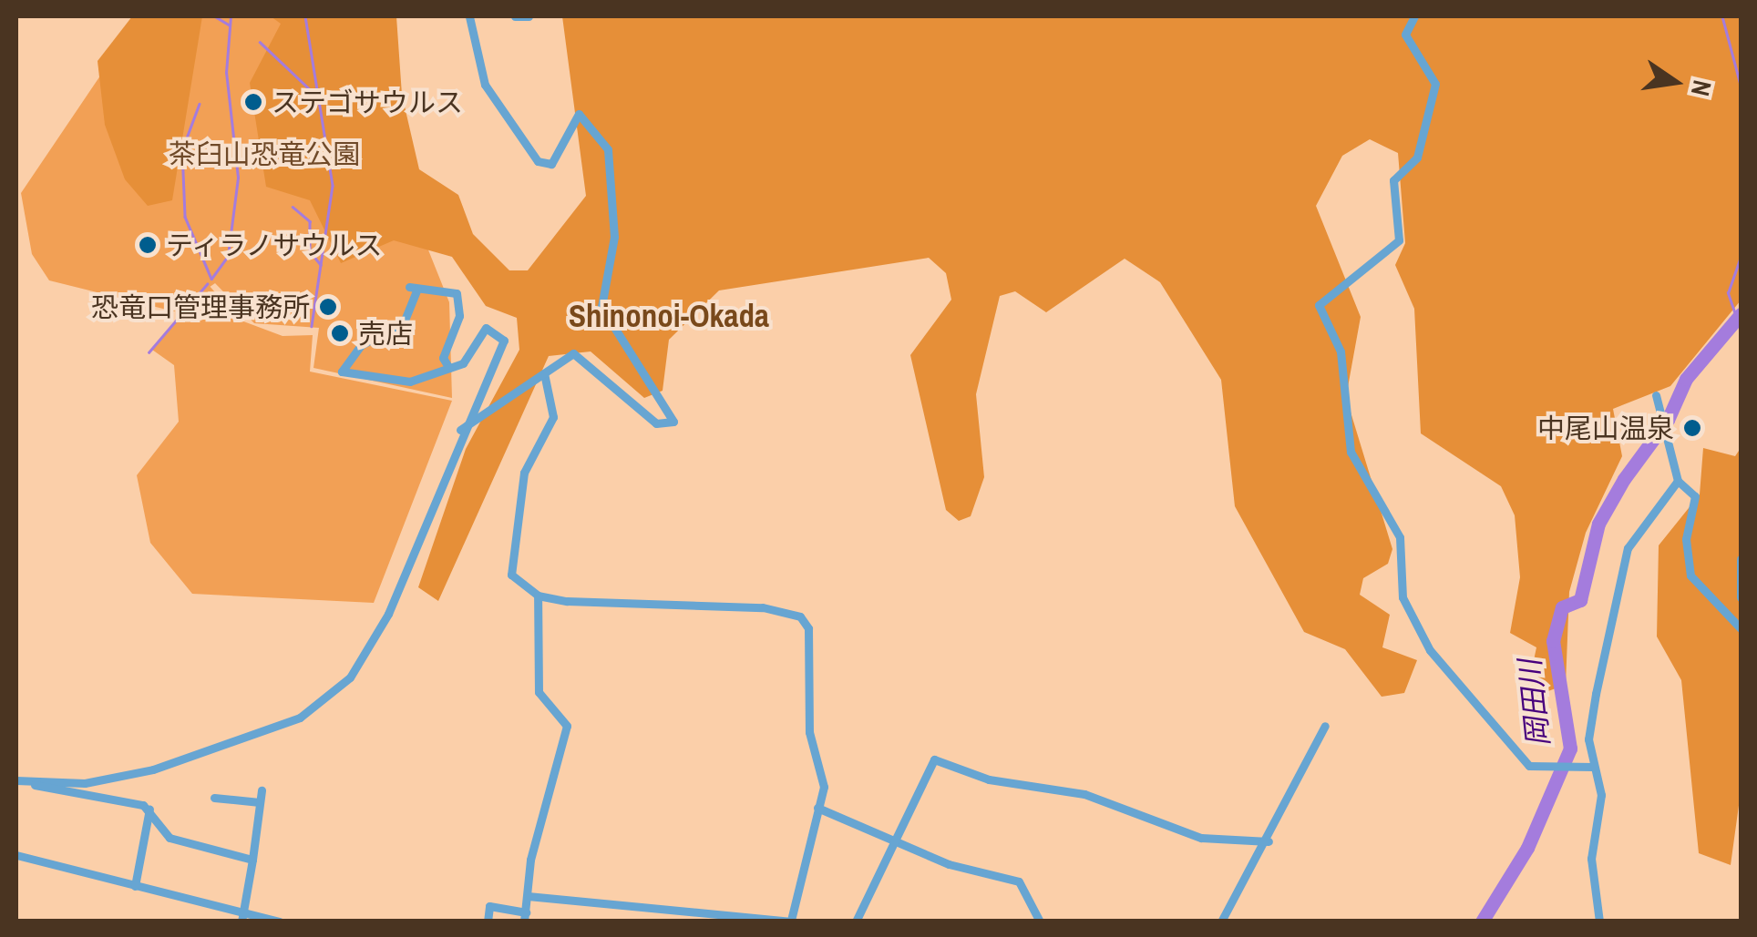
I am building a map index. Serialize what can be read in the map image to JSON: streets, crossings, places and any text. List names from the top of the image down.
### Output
{
  "districts": ["Shinonoi-Okada"],
  "water": ["岡田川"],
  "parks": ["茶臼山恐竜公園"],
  "places": [
    "ステゴサウルス",
    "ティラノサウルス",
    "恐竜口管理事務所",
    "売店",
    "中尾山温泉"
  ],
  "north": "right"
}
